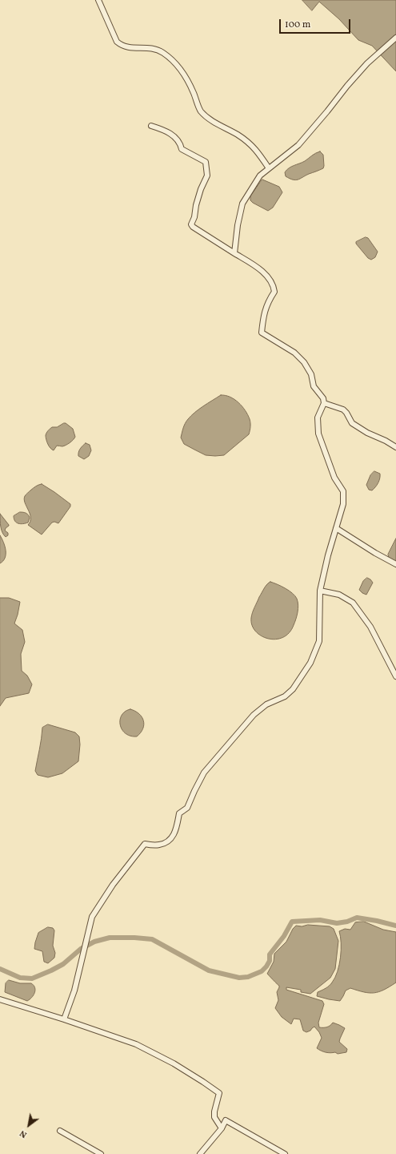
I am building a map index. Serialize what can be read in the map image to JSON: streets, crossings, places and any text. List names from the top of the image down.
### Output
{
  "scale_bar": "100 m",
  "north": "bottom left"
}
